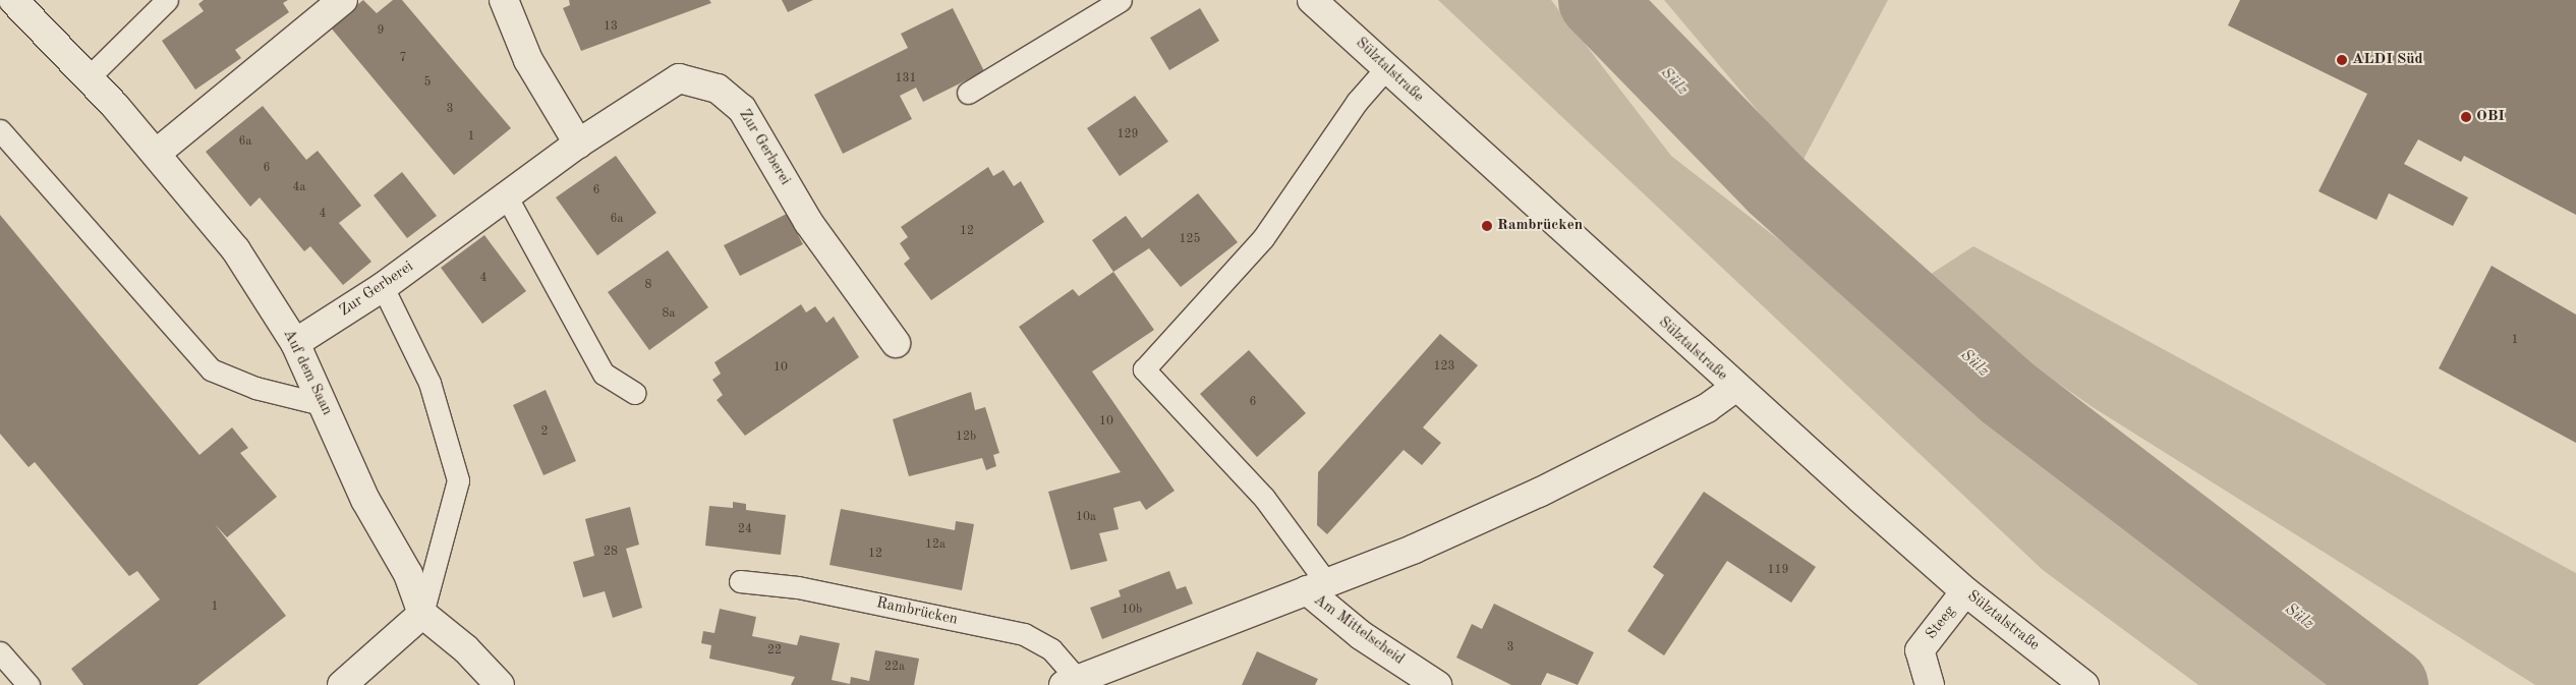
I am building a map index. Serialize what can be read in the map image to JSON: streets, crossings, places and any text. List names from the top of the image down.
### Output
{
  "streets": {
    "street": [
      "Sülztalstraße",
      "Zur Gerberei",
      "Auf dem Saan",
      "Rambrücken",
      "Steeg",
      "Am Mittelscheid"
    ]
  },
  "crossings": [
    ["Sülztalstraße", "Rambrücken"],
    ["Sülztalstraße", "Steeg"],
    ["Zur Gerberei", "Auf dem Saan"],
    ["Rambrücken", "Am Mittelscheid"]
  ],
  "water": ["Sülz"],
  "places": ["ALDI Süd", "OBI", "Rambrücken"],
  "house_numbers": [
    "13",
    "9",
    "7",
    "131",
    "5",
    "3",
    "129",
    "1",
    "6a",
    "6",
    "4a",
    "6",
    "4",
    "6a",
    "12",
    "125",
    "4",
    "8",
    "8a",
    "1",
    "123",
    "10",
    "6",
    "10",
    "2",
    "12b",
    "10a",
    "24",
    "12a",
    "28",
    "12",
    "119",
    "1",
    "10b",
    "3",
    "22",
    "22a"
  ]
}
